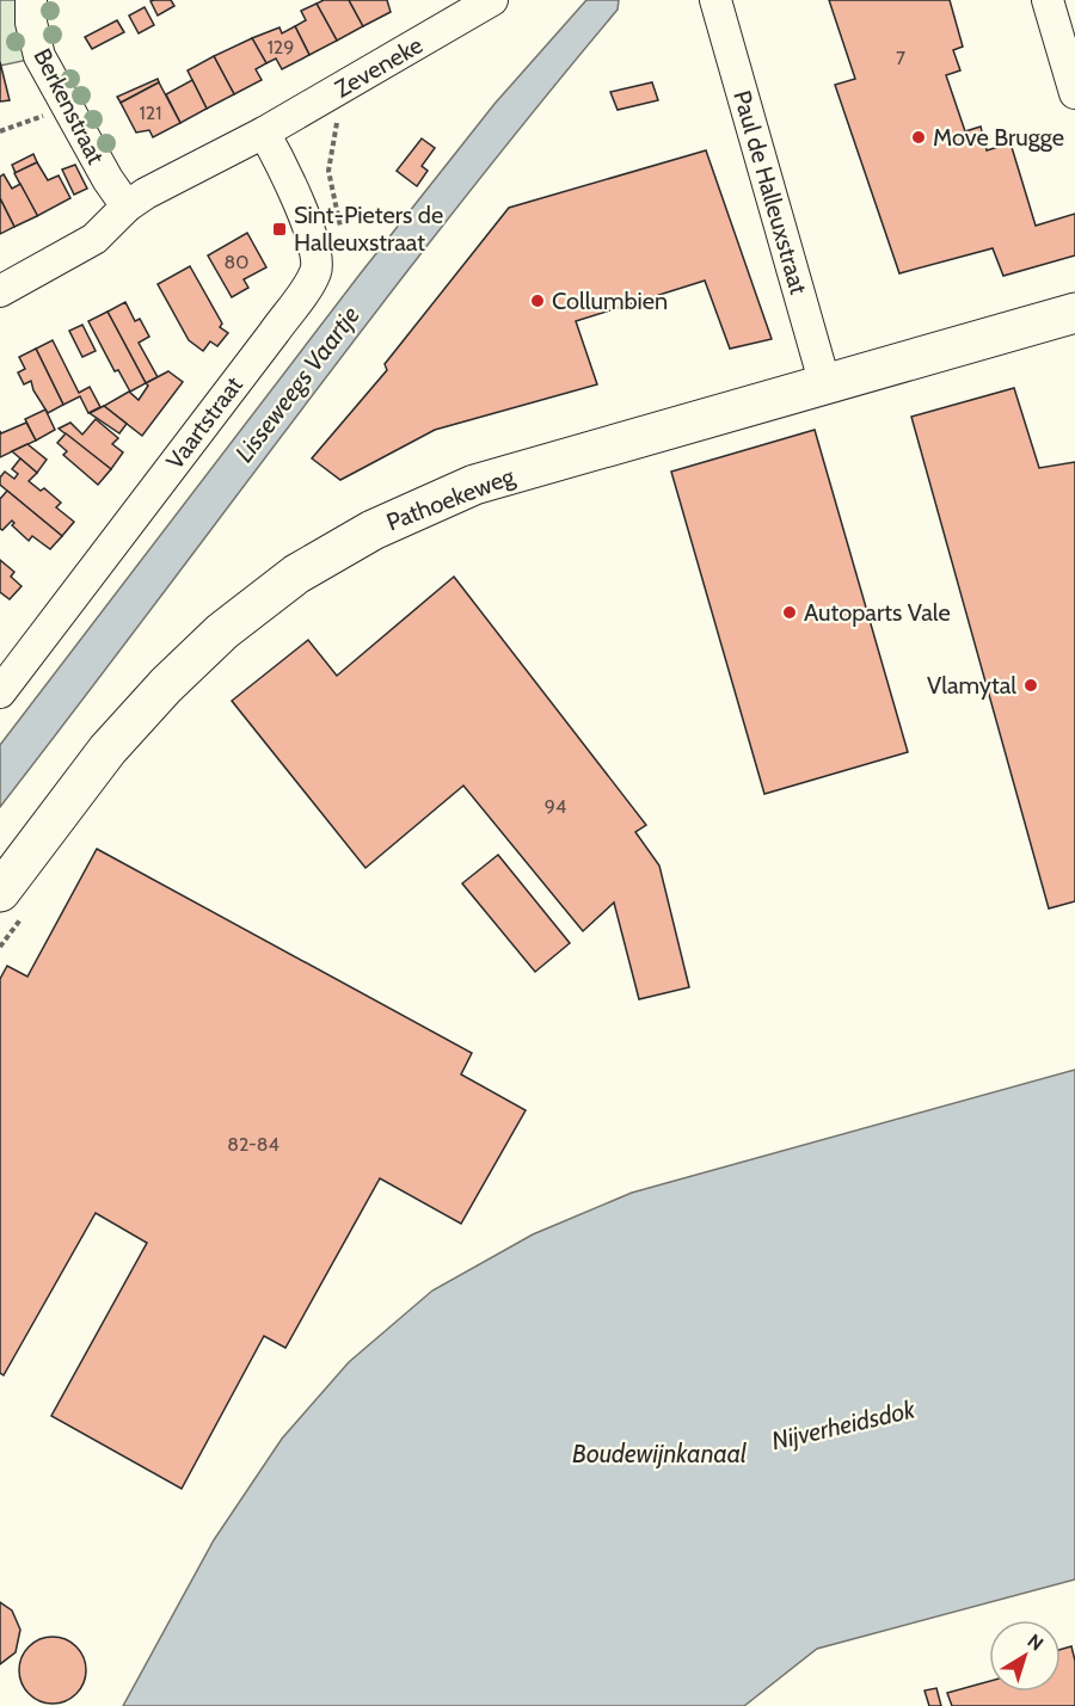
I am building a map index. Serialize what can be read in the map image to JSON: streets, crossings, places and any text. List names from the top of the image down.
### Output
{
  "streets": {
    "main road": ["Pathoekeweg"],
    "street": [
      "Zeveneke",
      "Berkenstraat",
      "Paul de Halleuxstraat",
      "Vaartstraat"
    ]
  },
  "crossings": [
    ["Zeveneke", "Berkenstraat"],
    ["Zeveneke", "Vaartstraat"],
    ["Paul de Halleuxstraat", "Pathoekeweg"]
  ],
  "water": ["Lisseweegs Vaartje", "Nijverheidsdok", "Boudewijnkanaal"],
  "places": {
    "other": [
      "Move Brugge",
      "Collumbien",
      "Autoparts Vale",
      "Vlamytal"
    ],
    "transit": ["Sint-Pieters de Halleuxstraat"]
  },
  "house_numbers": [
    "129",
    "7",
    "121",
    "80",
    "94",
    "82-84"
  ],
  "north": "top right"
}
